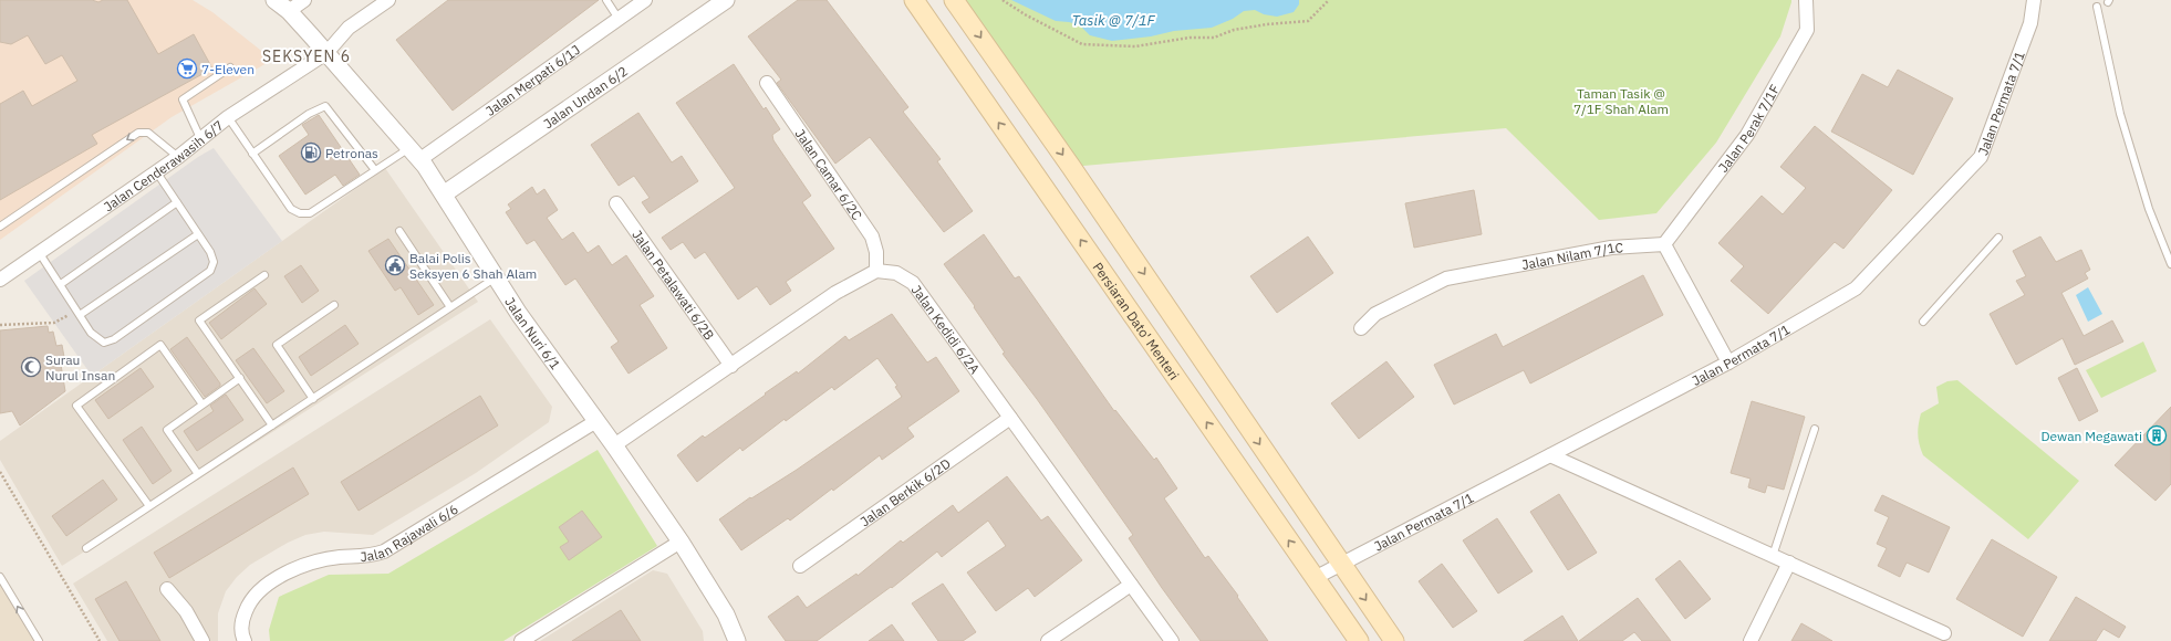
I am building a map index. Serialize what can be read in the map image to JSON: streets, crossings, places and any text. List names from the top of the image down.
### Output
{
  "streets": {
    "main road": ["Persiaran Dato' Menteri"],
    "street": [
      "Jalan Merpati 6/1J",
      "Jalan Undan 6/2",
      "Jalan Permata 7/1",
      "Jalan Perak 7/1F",
      "Jalan Cenderawasih 6/7",
      "Jalan Camar 6/2C",
      "Jalan Nilam 7/1C",
      "Jalan Petalawati 6/2B",
      "Jalan Kedidi 6/2A",
      "Jalan Nuri 6/1",
      "Jalan Berkik 6/2D",
      "Jalan Rajawali 6/6"
    ]
  },
  "crossings": [
    ["Jalan Merpati 6/1J", "Jalan Nuri 6/1"],
    ["Jalan Undan 6/2", "Jalan Nuri 6/1"],
    ["Jalan Permata 7/1", "Persiaran Dato' Menteri"],
    ["Jalan Perak 7/1F", "Jalan Nilam 7/1C"],
    ["Jalan Cenderawasih 6/7", "Jalan Nuri 6/1"],
    ["Jalan Camar 6/2C", "Jalan Kedidi 6/2A"],
    ["Jalan Kedidi 6/2A", "Jalan Berkik 6/2D"],
    ["Jalan Nuri 6/1", "Jalan Rajawali 6/6"]
  ],
  "districts": ["SEKSYEN 6"],
  "water": ["Tasik @ 7/1F"],
  "parks": ["Taman Tasik @ 7/1F Shah Alam"],
  "places": {
    "supermarket": ["7-Eleven"],
    "fuel station": ["Petronas"],
    "public building": ["Balai Polis Seksyen 6 Shah Alam"],
    "mosque": ["Surau Nurul Insan"],
    "building": ["Dewan Megawati"]
  }
}
